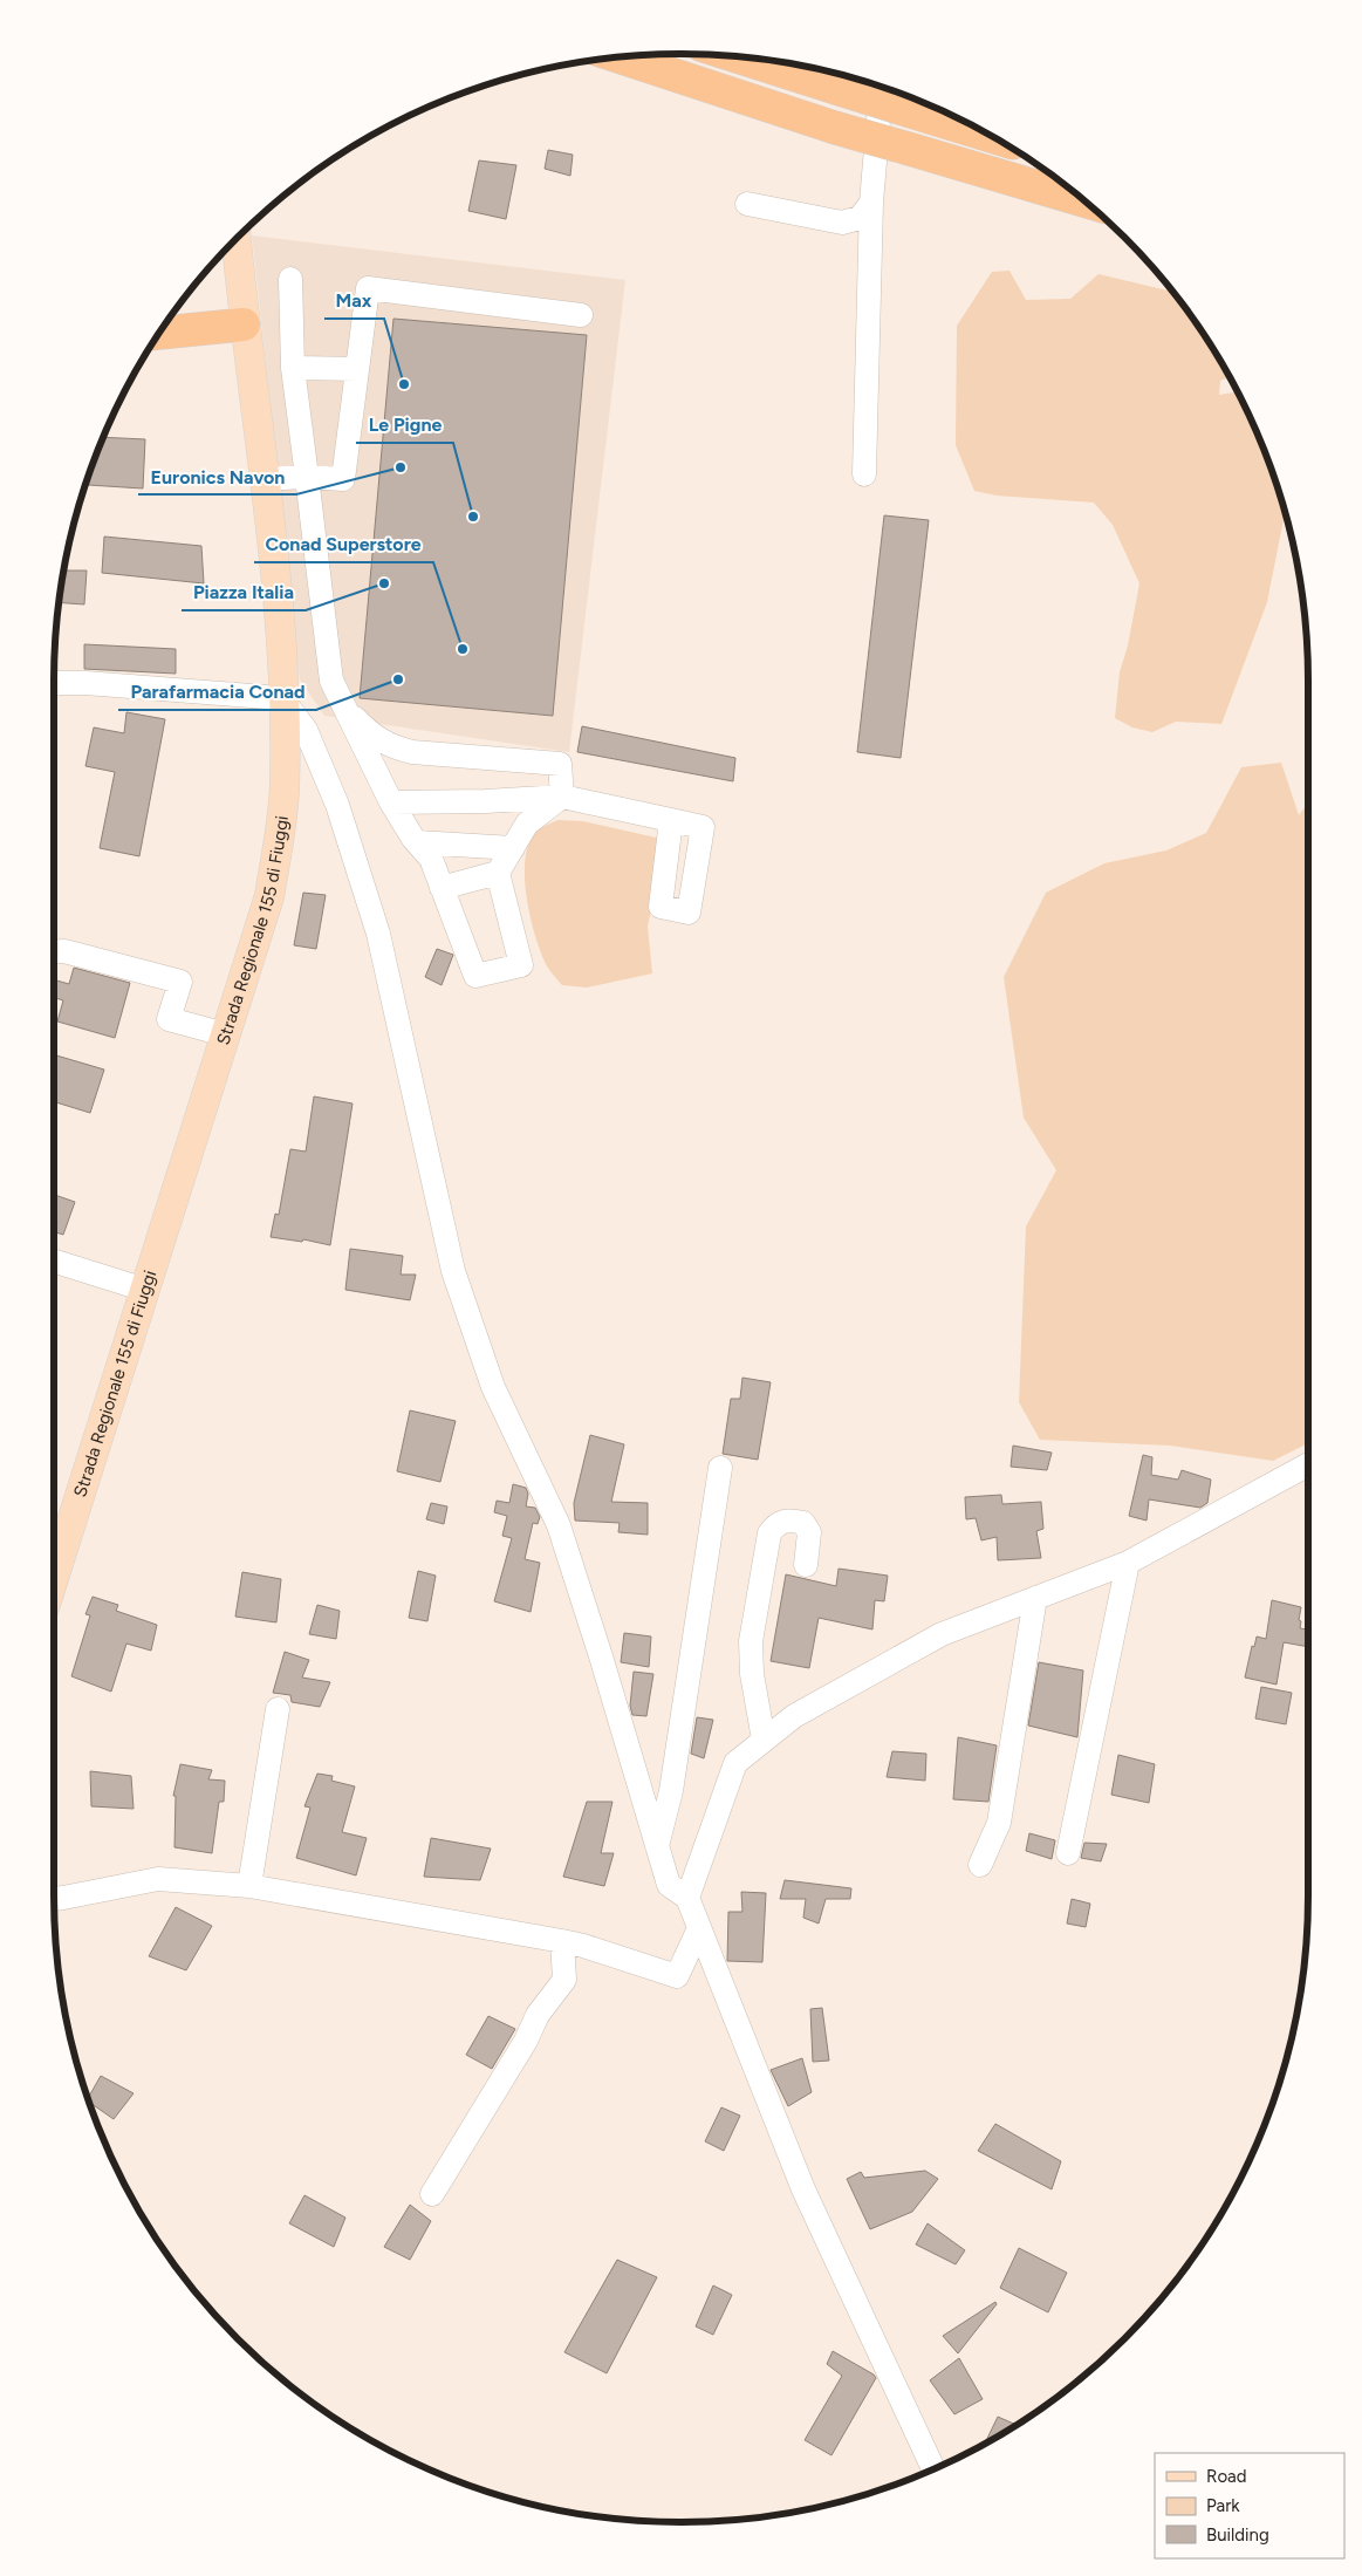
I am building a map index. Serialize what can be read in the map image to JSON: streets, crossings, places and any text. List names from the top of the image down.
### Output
{
  "streets": {
    "main road": ["Strada Regionale 155 di Fiuggi"]
  },
  "places": [
    "Max",
    "Euronics Navon",
    "Le Pigne",
    "Piazza Italia",
    "Conad Superstore",
    "Parafarmacia Conad"
  ],
  "legend": ["Road", "Park", "Building"]
}
